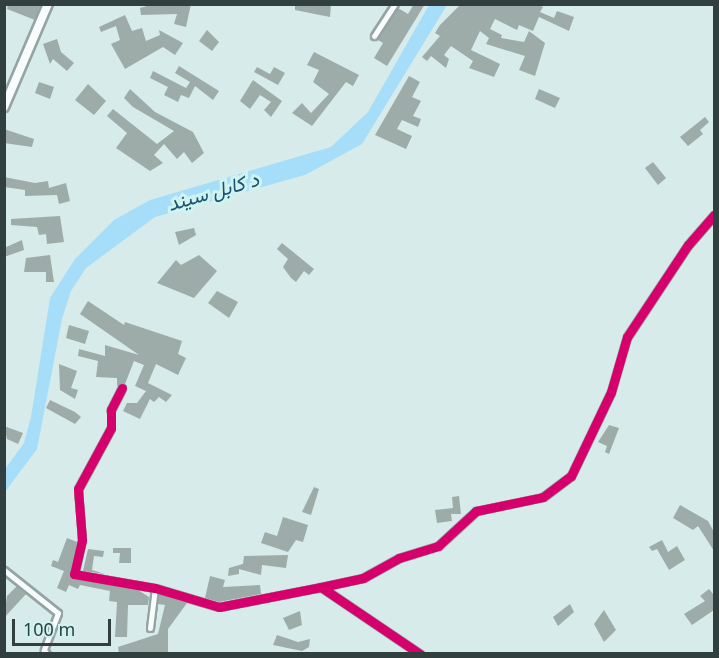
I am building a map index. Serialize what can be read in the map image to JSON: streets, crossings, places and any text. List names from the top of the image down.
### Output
{
  "water": ["د کابل سيند"],
  "scale_bar": "100 m"
}
